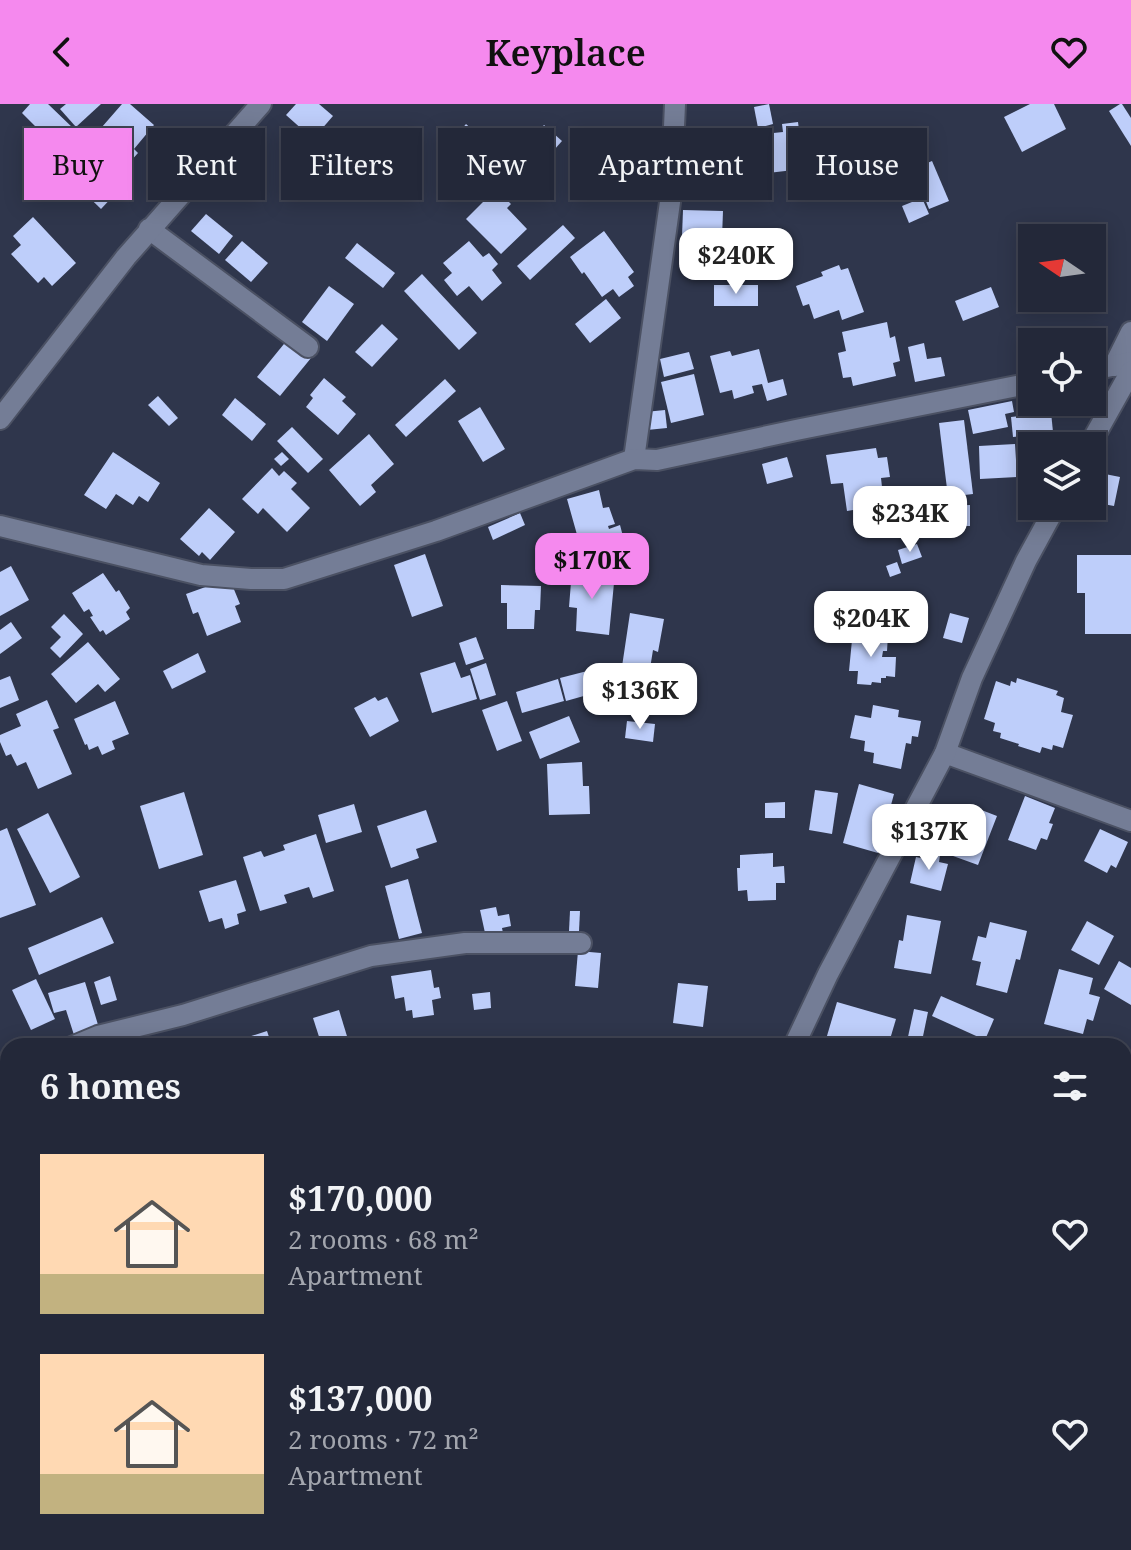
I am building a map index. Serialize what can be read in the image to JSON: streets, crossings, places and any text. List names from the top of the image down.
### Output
{
  "north": "left",
  "page": {
    "header": "Keyplace",
    "chip": [
      "Buy",
      "Rent",
      "Filters",
      "New",
      "Apartment",
      "House"
    ],
    "price": [
      "$240K",
      "$234K",
      "$170K",
      "$204K",
      "$136K",
      "$137K"
    ],
    "heading": "6 homes",
    "list": [
      {
        "name": "$170,000",
        "note": "2 rooms · 68 m² · Apartment"
      },
      {
        "name": "$137,000",
        "note": "2 rooms · 72 m² · Apartment"
      }
    ]
  }
}
